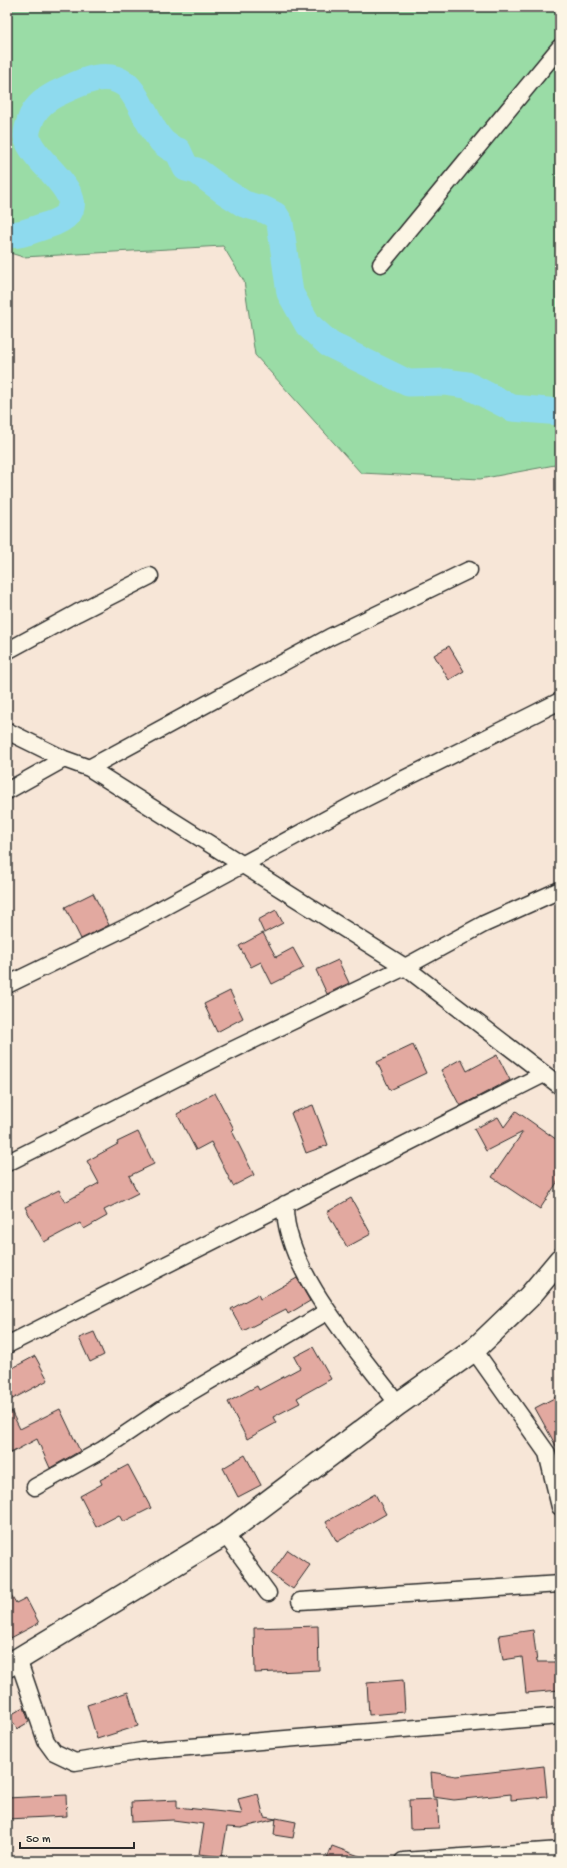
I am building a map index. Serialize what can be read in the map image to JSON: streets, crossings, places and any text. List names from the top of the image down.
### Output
{
  "scale_bar": "50 m"
}
